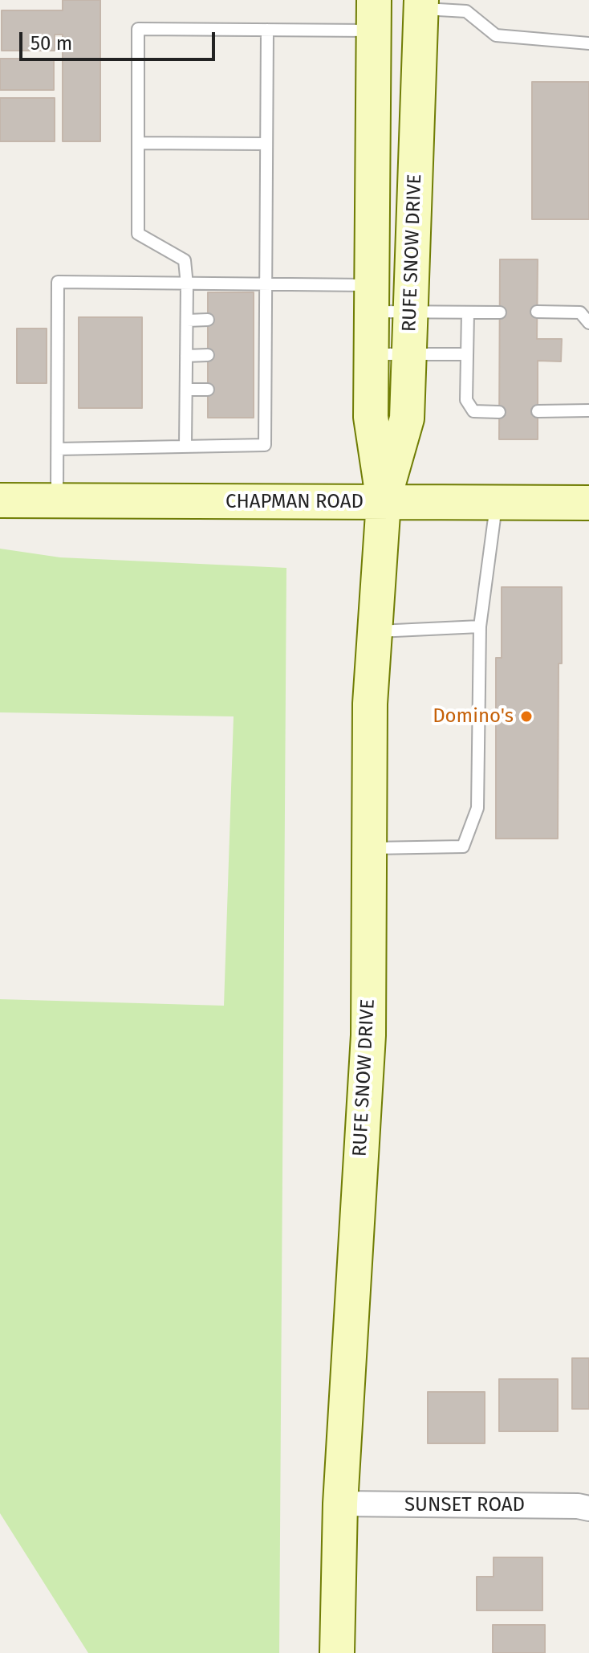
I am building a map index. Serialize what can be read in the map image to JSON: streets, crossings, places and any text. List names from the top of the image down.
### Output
{
  "streets": {
    "main road": ["RUFE SNOW DRIVE", "CHAPMAN ROAD"],
    "street": ["SUNSET ROAD"]
  },
  "crossings": [
    ["RUFE SNOW DRIVE", "CHAPMAN ROAD"],
    ["RUFE SNOW DRIVE", "SUNSET ROAD"]
  ],
  "places": ["Domino's"],
  "scale_bar": "50 m"
}
